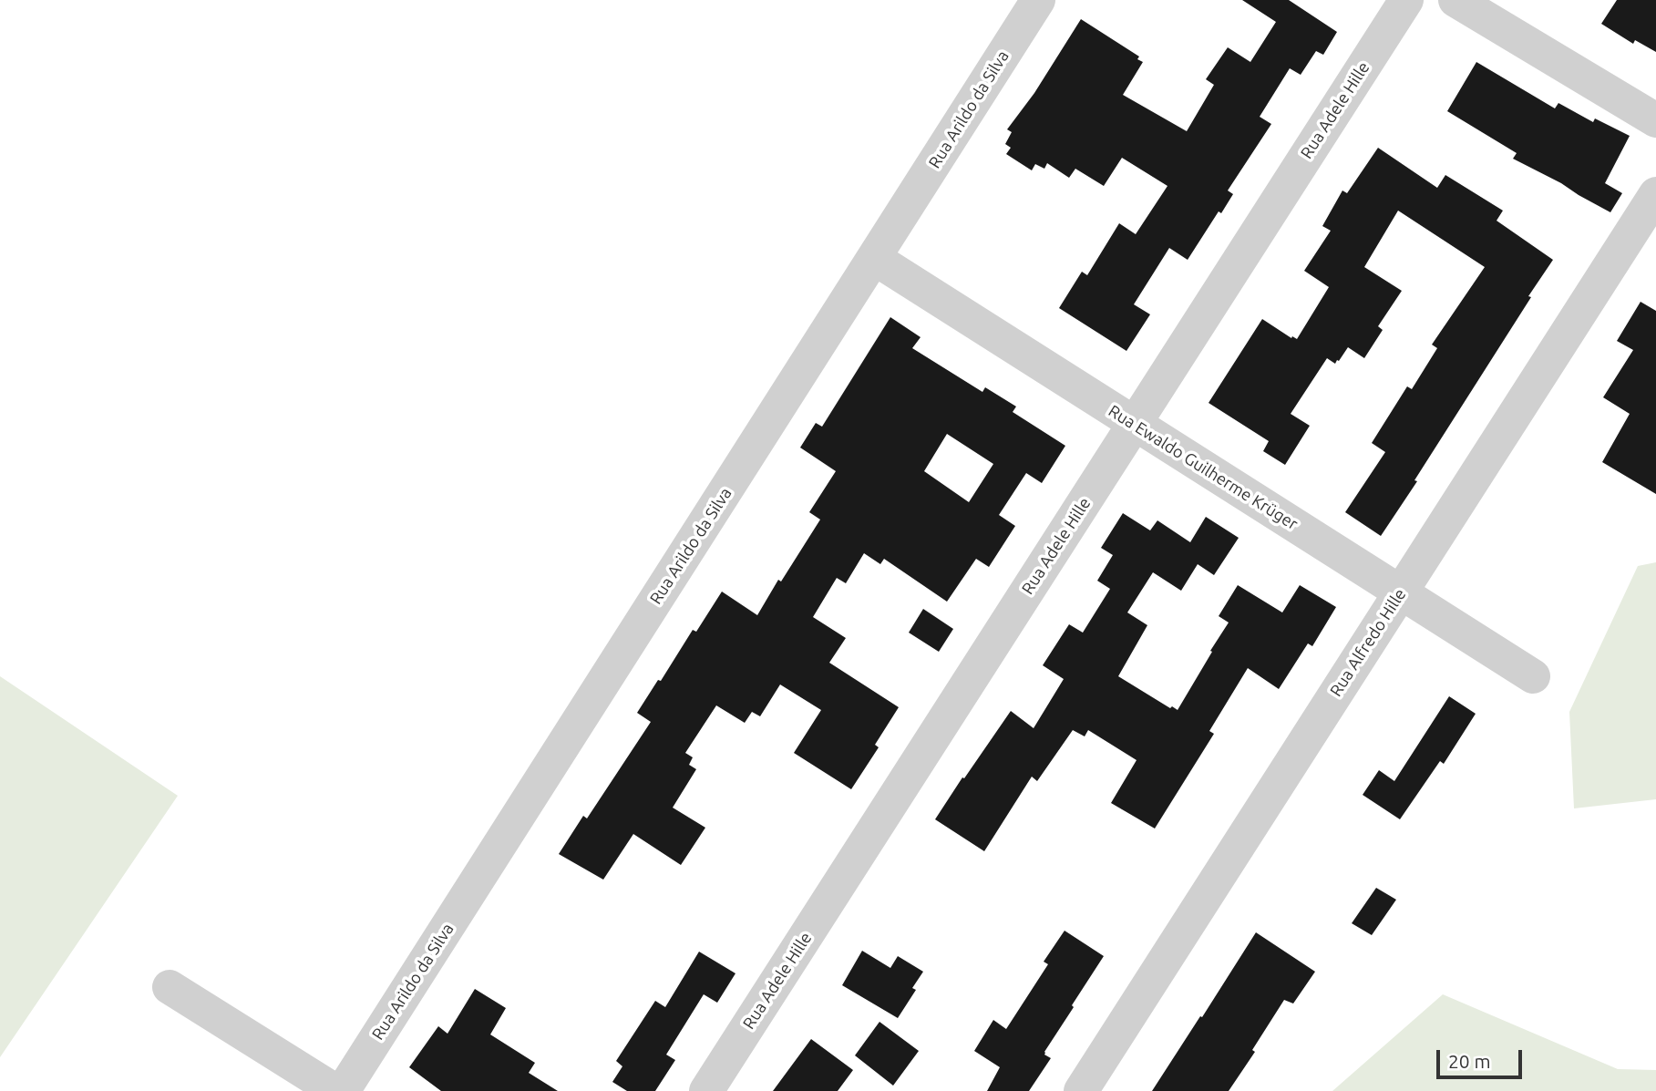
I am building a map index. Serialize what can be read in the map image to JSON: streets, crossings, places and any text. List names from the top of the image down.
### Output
{
  "streets": {
    "street": [
      "Rua Arildo da Silva",
      "Rua Adele Hille",
      "Rua Ewaldo Guilherme Krüger",
      "Rua Alfredo Hille"
    ]
  },
  "crossings": [
    ["Rua Arildo da Silva", "Rua Ewaldo Guilherme Krüger"],
    ["Rua Adele Hille", "Rua Ewaldo Guilherme Krüger"],
    ["Rua Ewaldo Guilherme Krüger", "Rua Alfredo Hille"]
  ],
  "scale_bar": "20 m"
}
